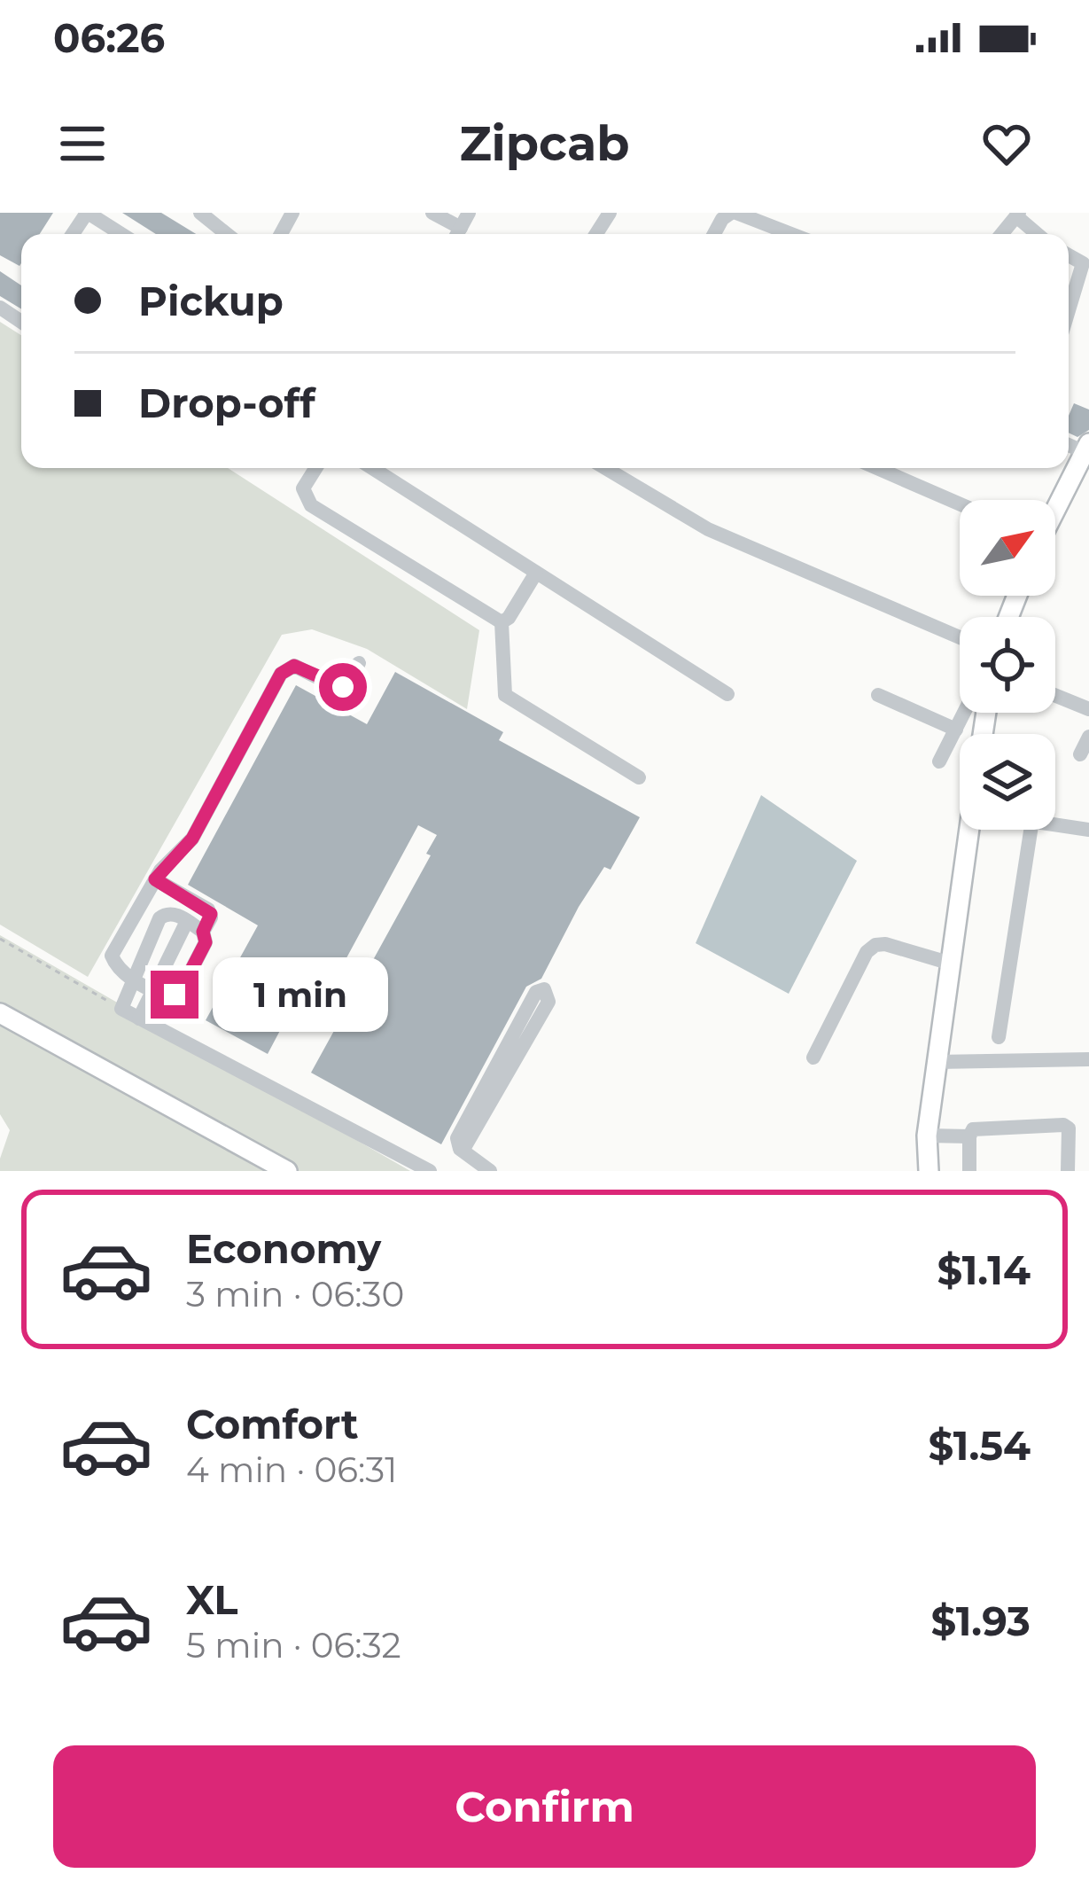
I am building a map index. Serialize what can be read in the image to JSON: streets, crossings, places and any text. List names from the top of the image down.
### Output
{
  "north": "top right",
  "page": {
    "status": "06:26",
    "header": "Zipcab",
    "banner": ["Pickup", "Drop-off"],
    "bubble": "1 min",
    "list": [
      {
        "name": "Economy",
        "note": "3 min · 06:30",
        "value": "$1.14"
      },
      {
        "name": "Comfort",
        "note": "4 min · 06:31",
        "value": "$1.54"
      },
      {
        "name": "XL",
        "note": "5 min · 06:32",
        "value": "$1.93"
      }
    ],
    "buttons": "Confirm"
  }
}
